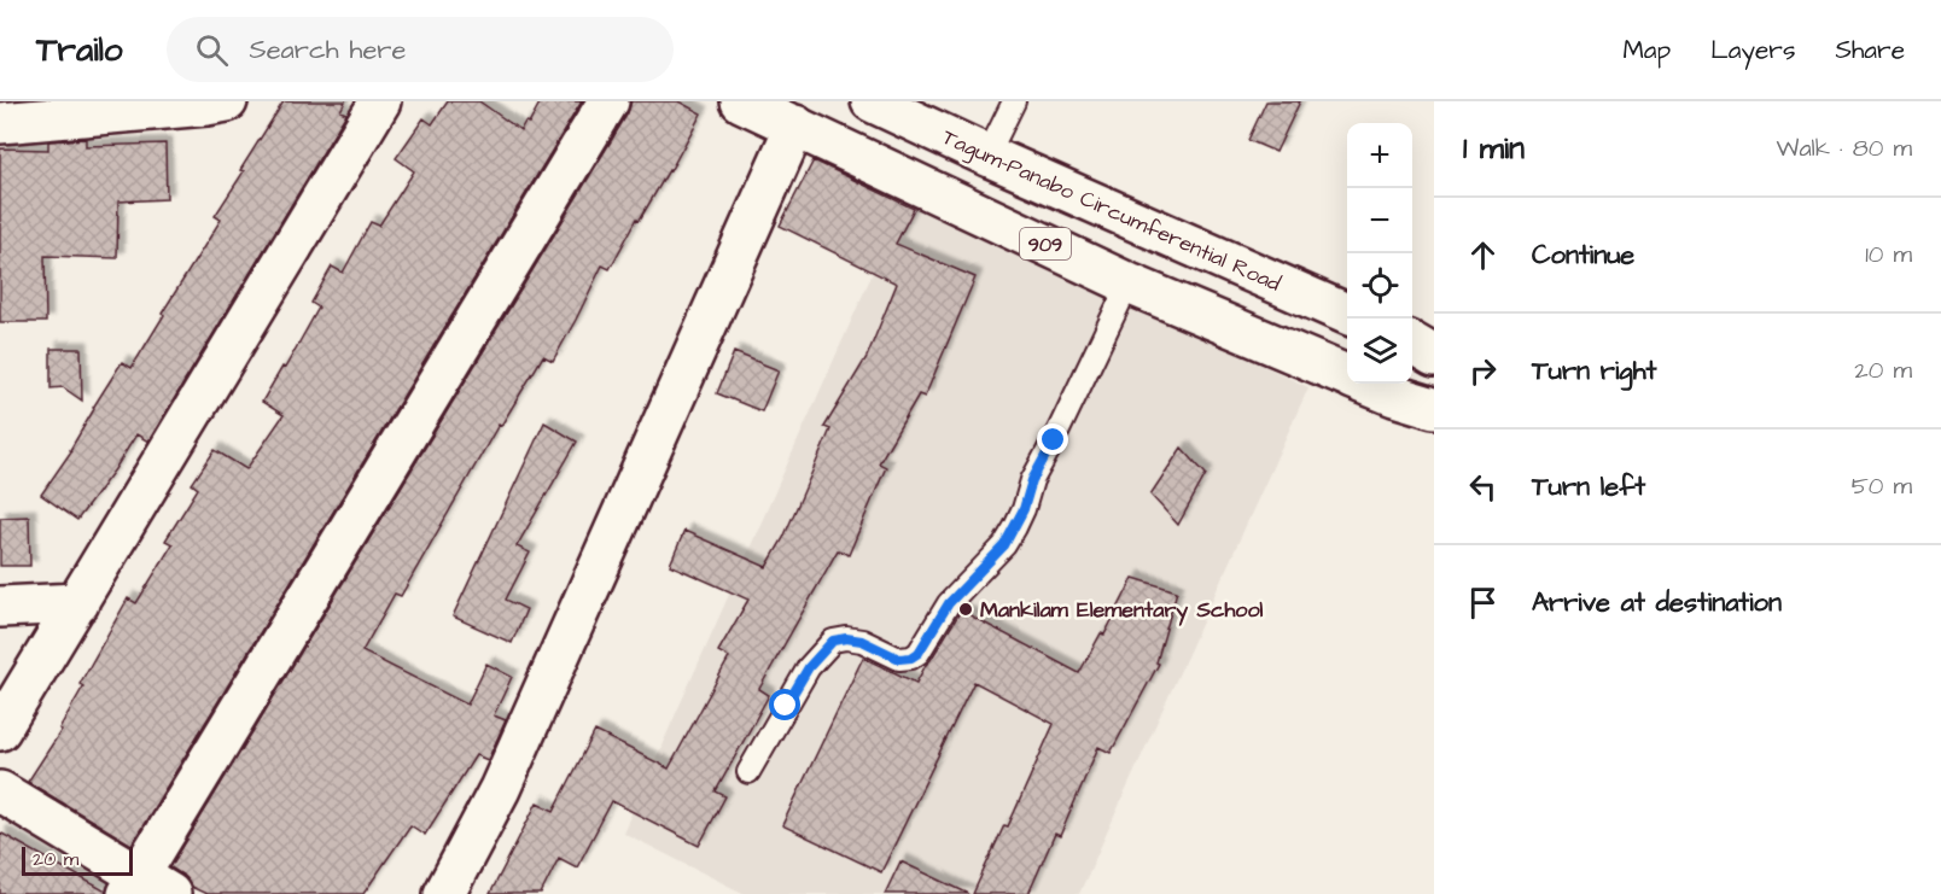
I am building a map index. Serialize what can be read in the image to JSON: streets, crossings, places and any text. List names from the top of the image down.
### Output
{
  "streets": {
    "main road": ["Tagum-Panabo Circumferential Road", "909"]
  },
  "places": ["Mankilam Elementary School"],
  "scale_bar": "20 m",
  "page": {
    "header": "Trailo",
    "search": "Search here",
    "nav": ["Map", "Layers", "Share"],
    "heading": ["1 min", "Walk · 80 m"],
    "map_buttons": ["+", "−"],
    "list": [
      ["Continue", "10 m"],
      ["Turn right", "20 m"],
      ["Turn left", "50 m"],
      "Arrive at destination"
    ],
    "scale": "20 m"
  }
}
